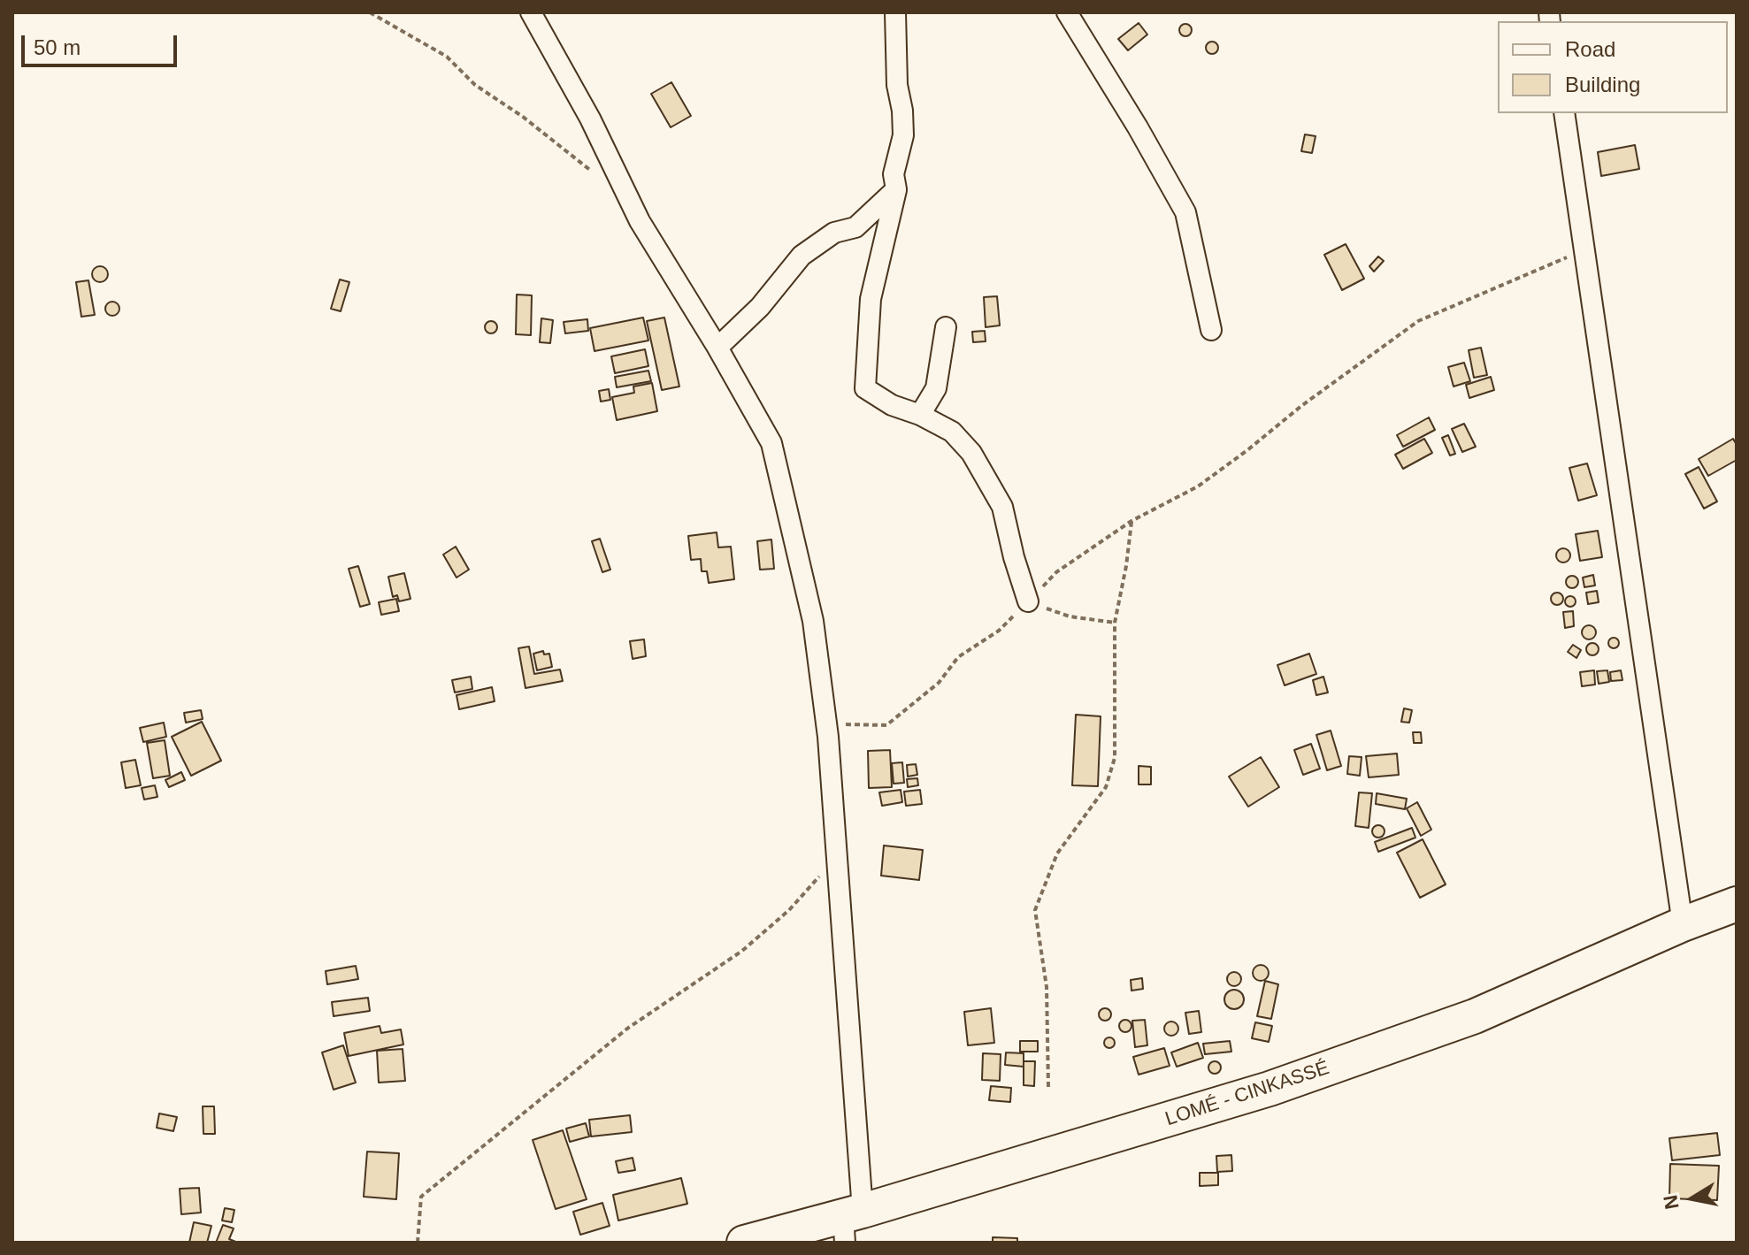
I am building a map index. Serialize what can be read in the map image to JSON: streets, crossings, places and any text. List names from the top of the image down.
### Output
{
  "streets": {
    "highway": ["LOMÉ - CINKASSÉ"]
  },
  "legend": ["Road", "Building"],
  "scale_bar": "50 m",
  "north": "left"
}
